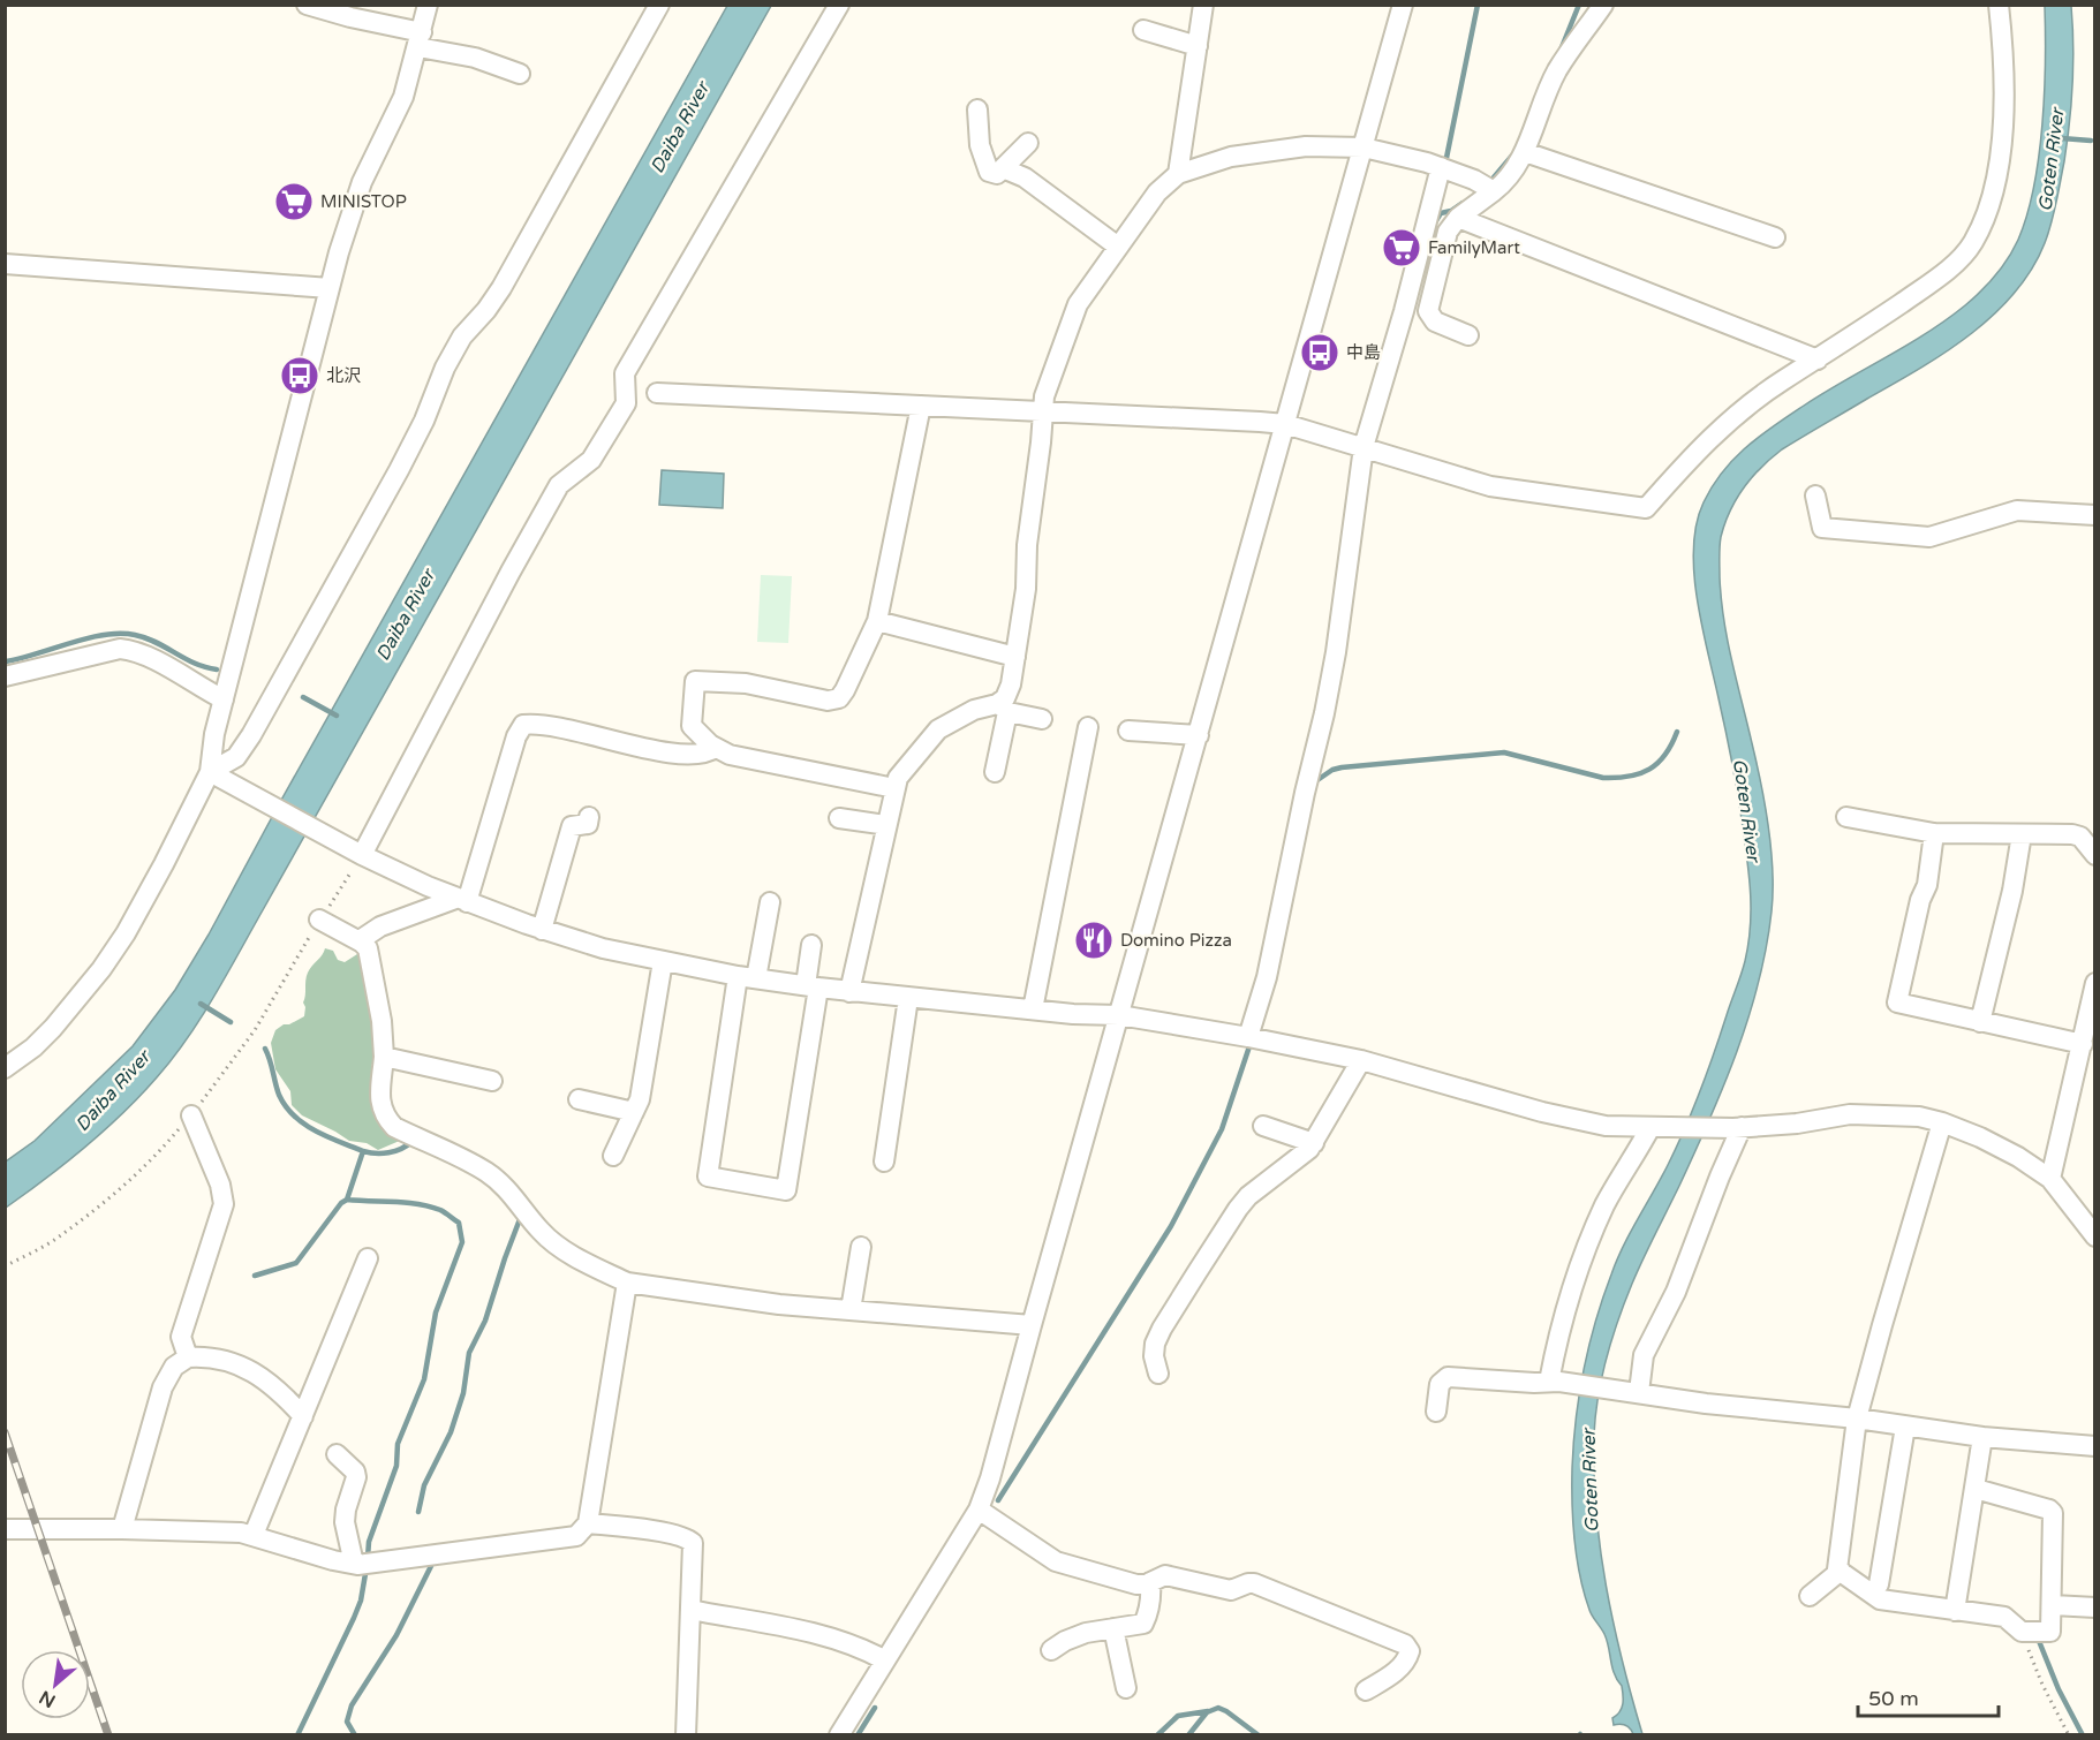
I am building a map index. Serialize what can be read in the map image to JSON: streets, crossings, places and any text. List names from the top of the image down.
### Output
{
  "water": ["Daiba River", "Goten River"],
  "places": {
    "supermarket": ["MINISTOP", "FamilyMart"],
    "bus stop": ["中島", "北沢"],
    "restaurant": ["Domino Pizza"]
  },
  "scale_bar": "50 m",
  "north": "bottom left"
}
